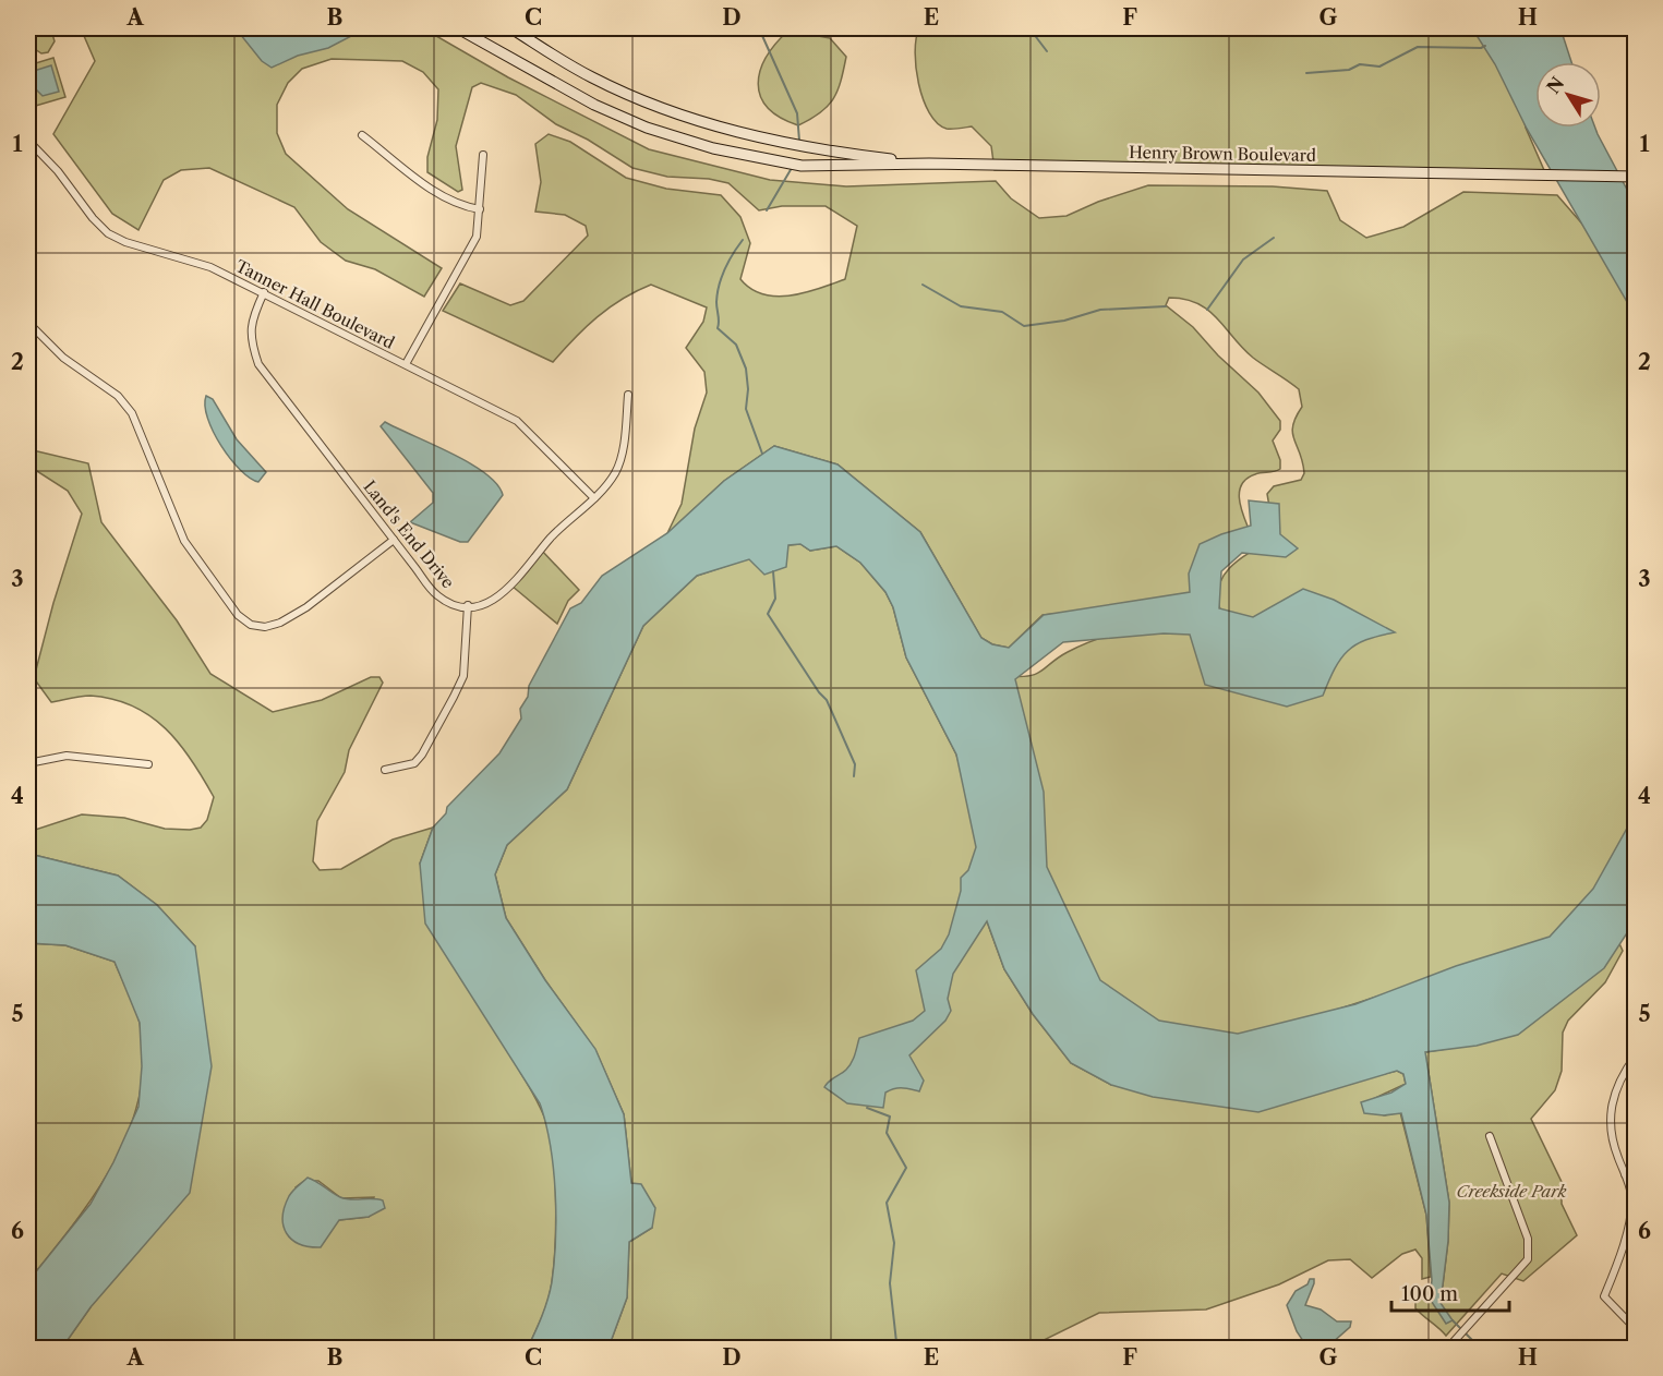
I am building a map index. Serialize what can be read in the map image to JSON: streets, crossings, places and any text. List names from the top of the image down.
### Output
{
  "streets": {
    "main road": ["Henry Brown Boulevard"],
    "street": ["Tanner Hall Boulevard", "Land's End Drive"]
  },
  "crossings": [
    ["Tanner Hall Boulevard", "Land's End Drive"]
  ],
  "parks": ["Creekside Park"],
  "scale_bar": "100 m",
  "north": "top left",
  "grid": {
    "columns": [
      "A",
      "B",
      "C",
      "D",
      "E",
      "F",
      "G",
      "H"
    ],
    "rows": [
      "1",
      "2",
      "3",
      "4",
      "5",
      "6"
    ]
  }
}
